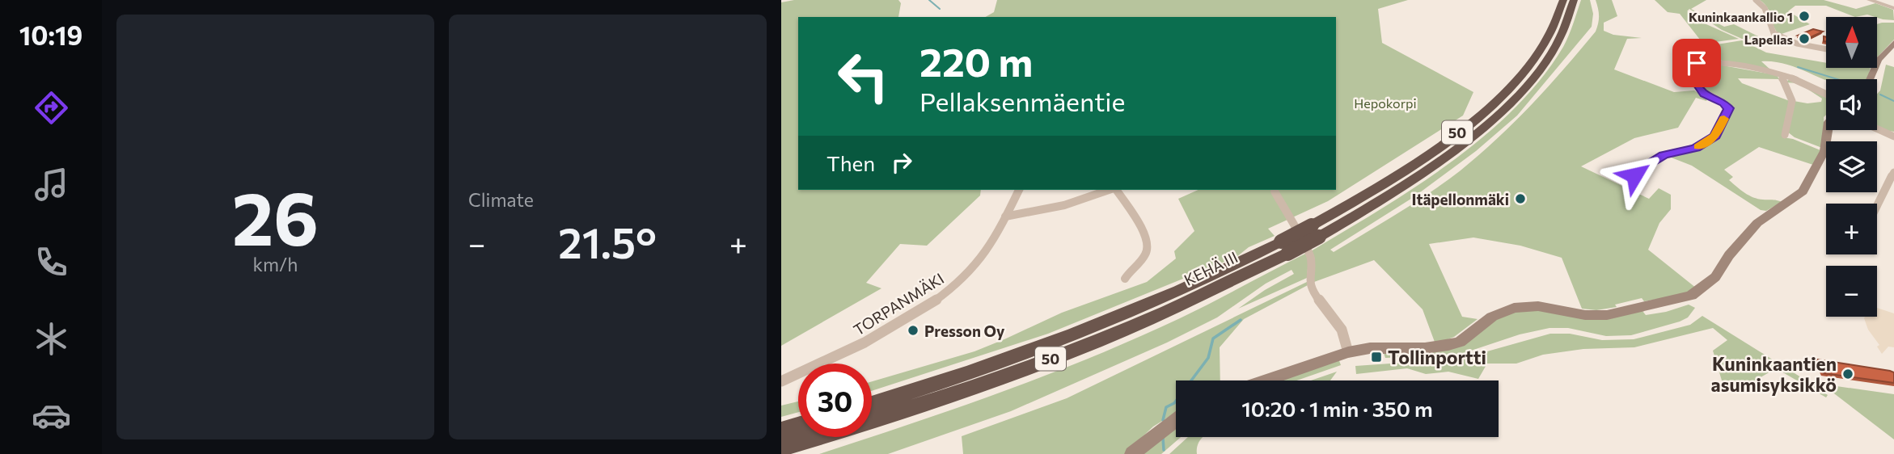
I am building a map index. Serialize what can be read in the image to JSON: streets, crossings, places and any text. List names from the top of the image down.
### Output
{
  "streets": {
    "highway": ["50", "KEHÄ III"],
    "street": ["TORPANMÄKI"]
  },
  "parks": ["Hepokorpi"],
  "places": {
    "other": [
      "Kuninkaankallio 1",
      "Lapellas",
      "Itäpellonmäki",
      "Presson Oy",
      "Kuninkaantien asumisyksikkö"
    ],
    "transit": ["Tollinportti"]
  },
  "north": "top",
  "page": {
    "tabs": "10:19",
    "tile": [
      ["26", "km/h"],
      "Climate"
    ],
    "map_buttons": ["+", "−"],
    "turn": ["220 m", "Pellaksenmäentie"],
    "then": "Then",
    "heat": ["−", "21.5°", "+"],
    "limit": "30",
    "trip": "10:20 · 1 min · 350 m"
  }
}
